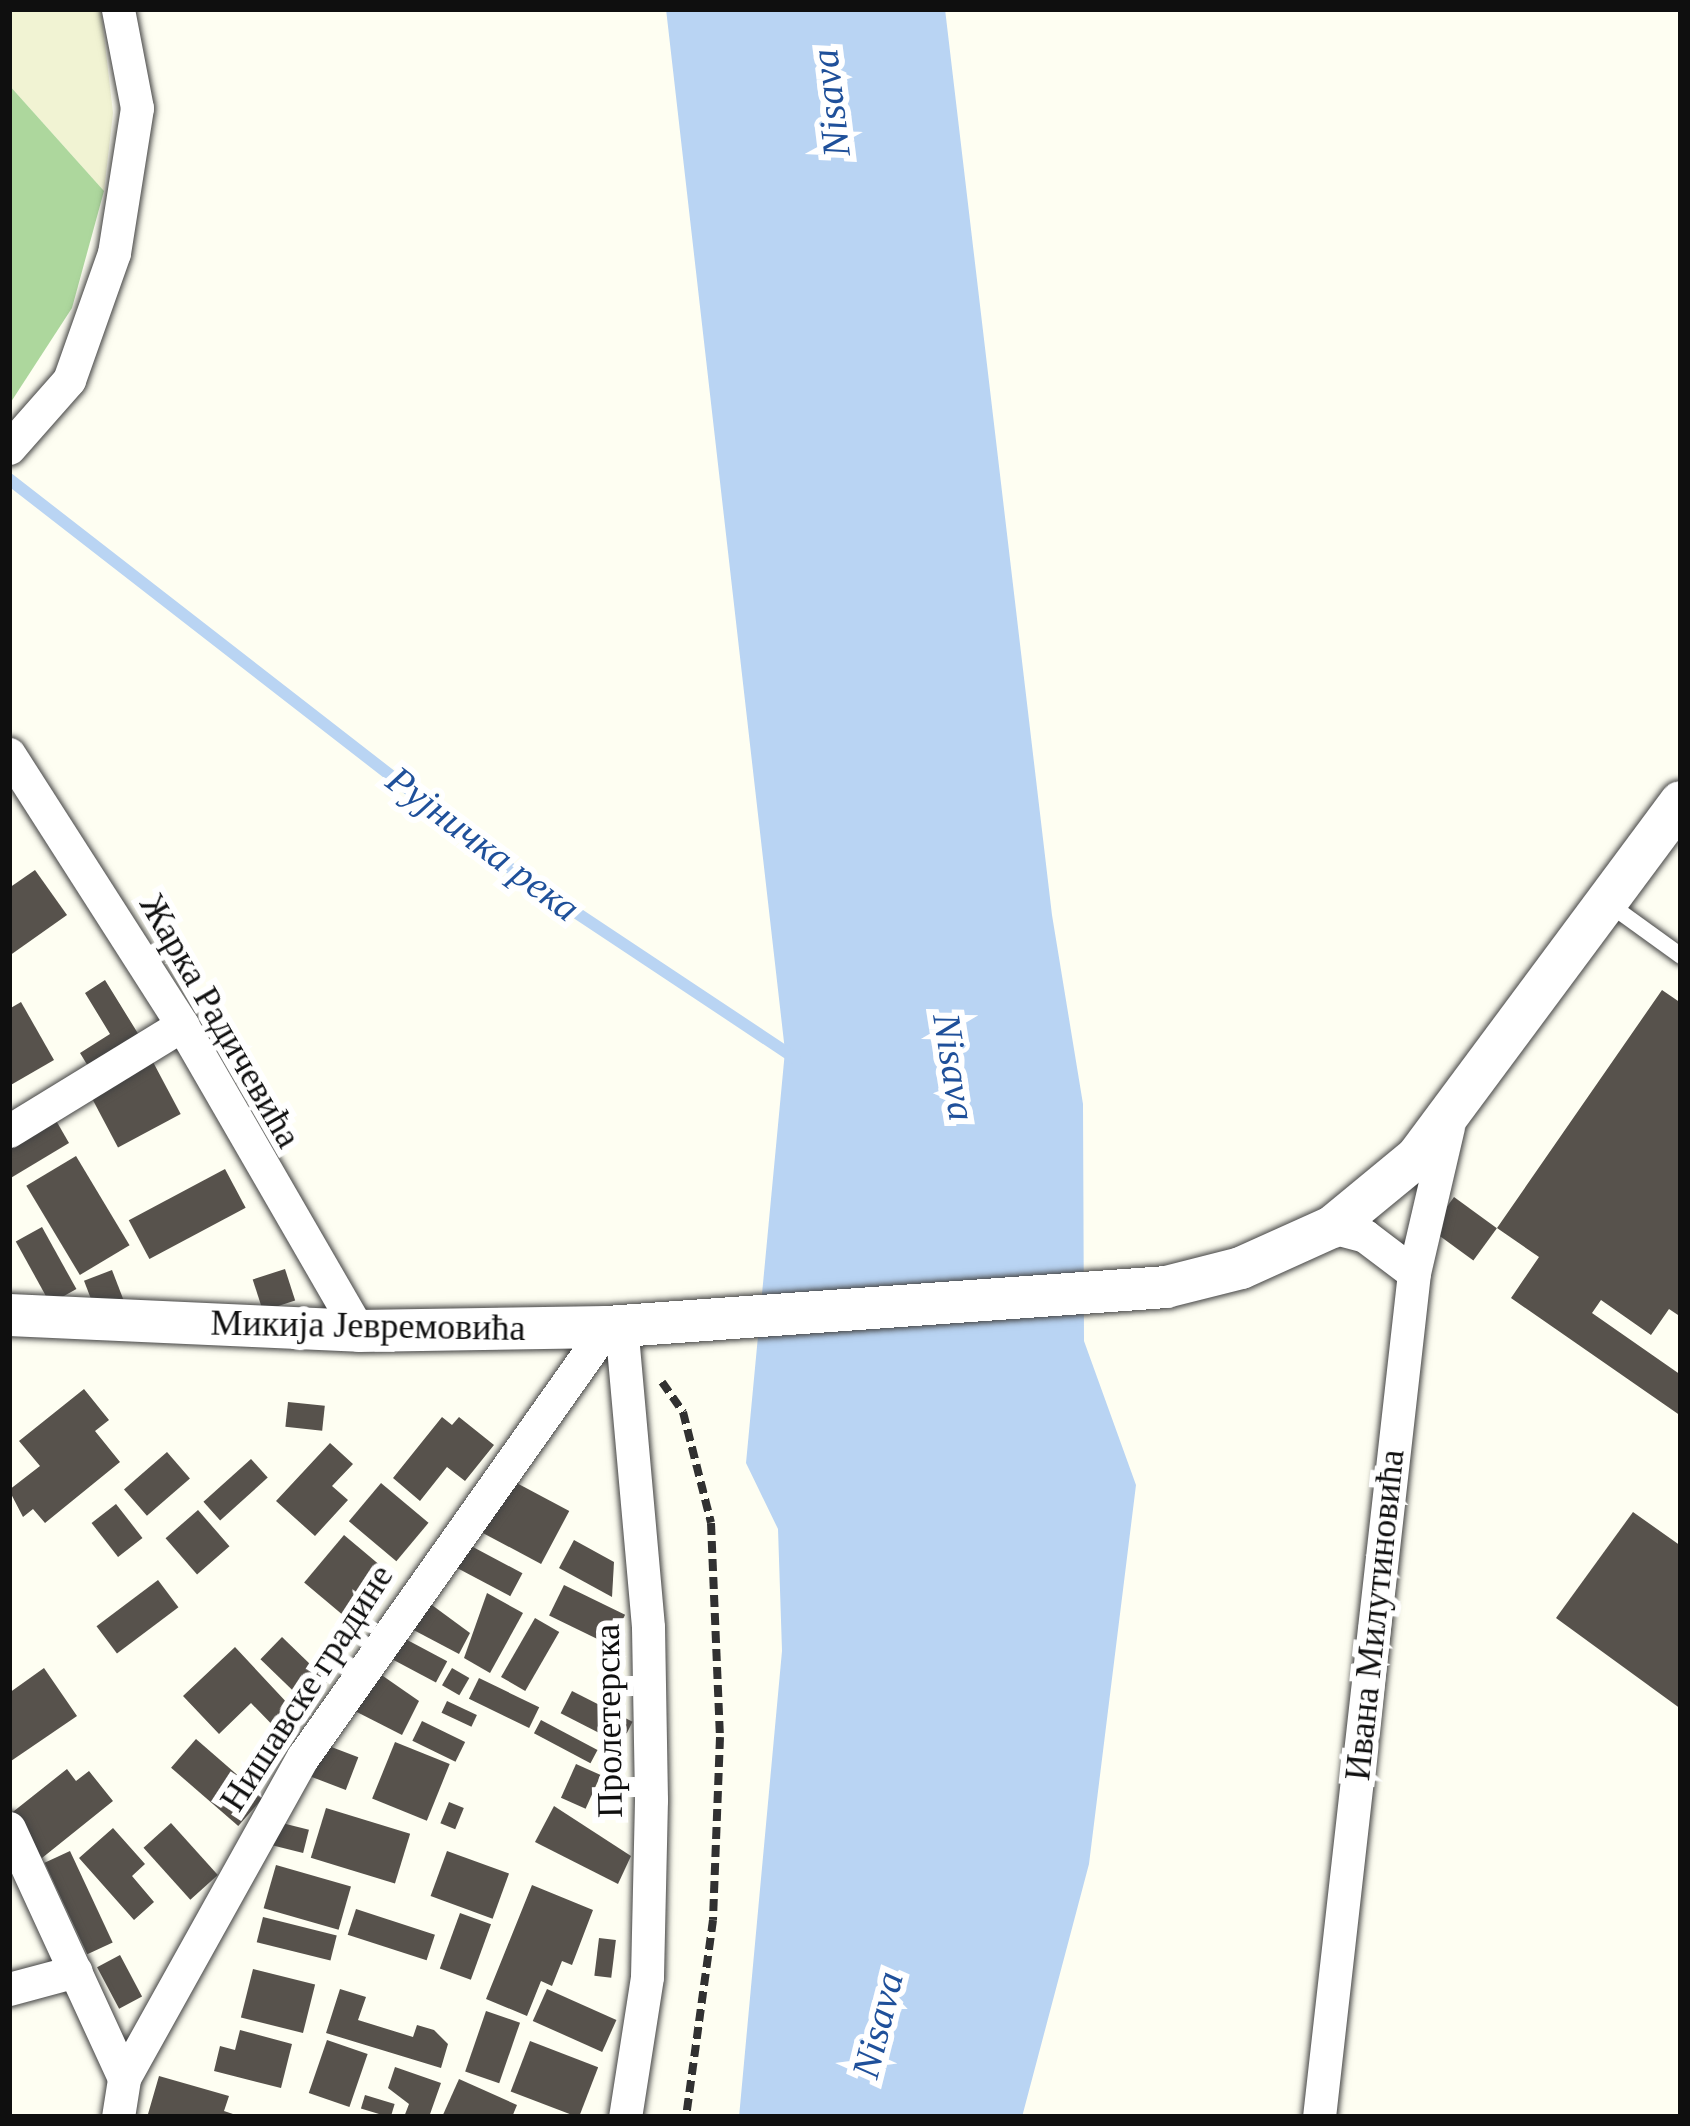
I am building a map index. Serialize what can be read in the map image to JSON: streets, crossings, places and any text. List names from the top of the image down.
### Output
{
  "streets": {
    "street": [
      "Жарка Радичевића",
      "Микија Јевремовића",
      "Ивана Милутиновића",
      "Нишавске градине",
      "Пролетерска"
    ]
  },
  "crossings": [
    ["Жарка Радичевића", "Микија Јевремовића"],
    ["Микија Јевремовића", "Ивана Милутиновића"],
    ["Микија Јевремовића", "Нишавске градине"],
    ["Микија Јевремовића", "Пролетерска"],
    ["Нишавске градине", "Пролетерска"]
  ],
  "water": ["Nisava", "Рујничка река"]
}
